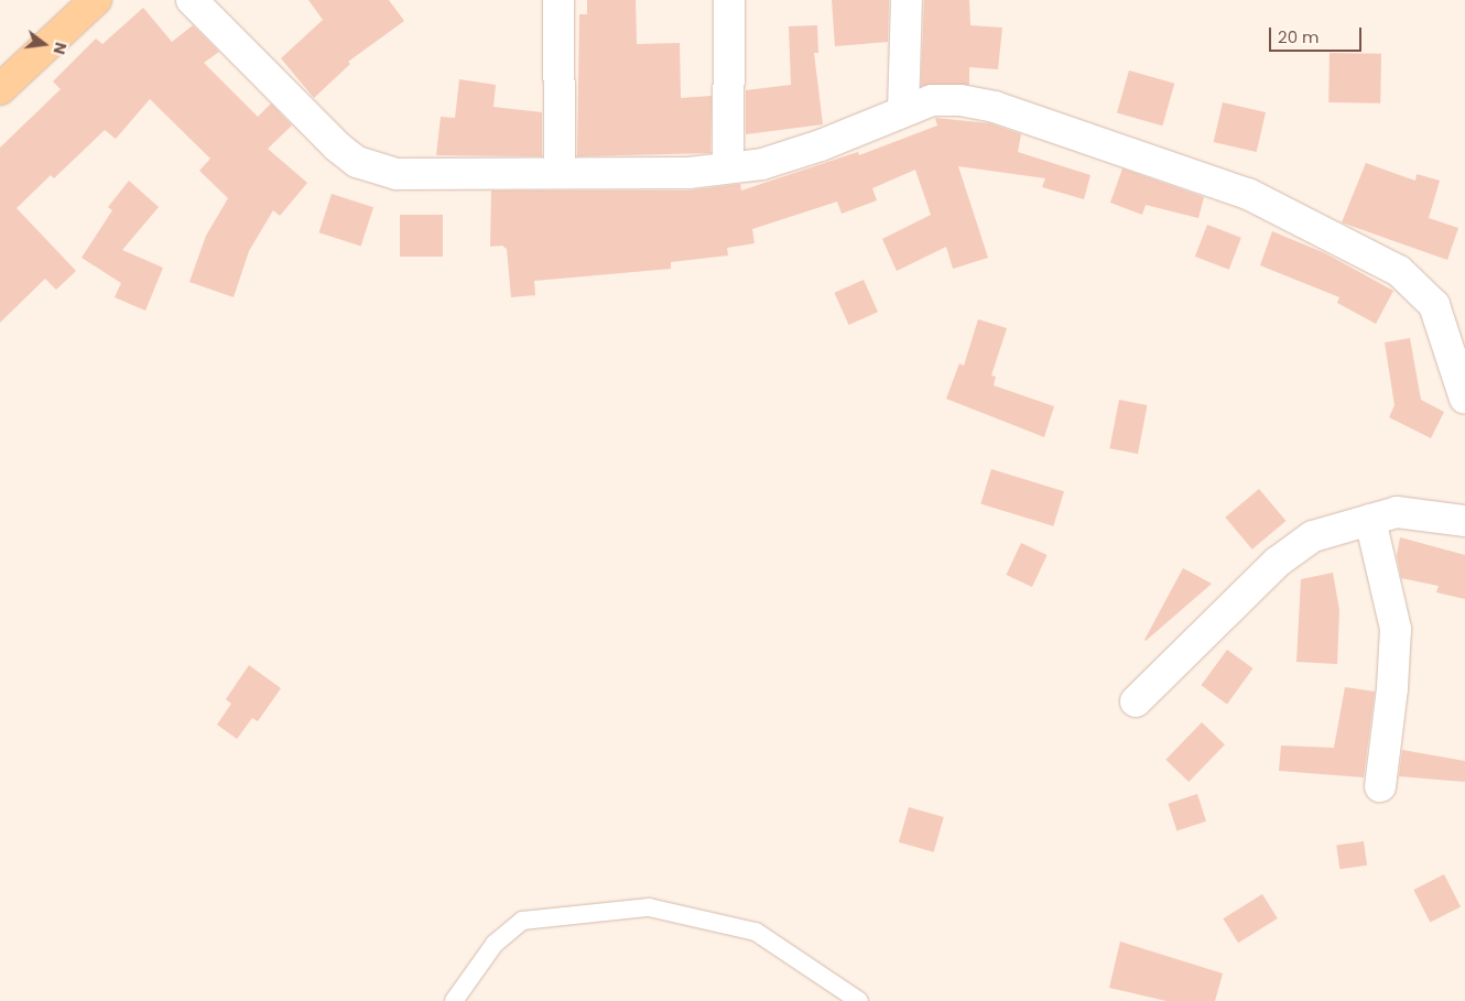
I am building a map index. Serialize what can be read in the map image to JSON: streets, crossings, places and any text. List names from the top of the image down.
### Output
{
  "scale_bar": "20 m",
  "north": "right"
}
